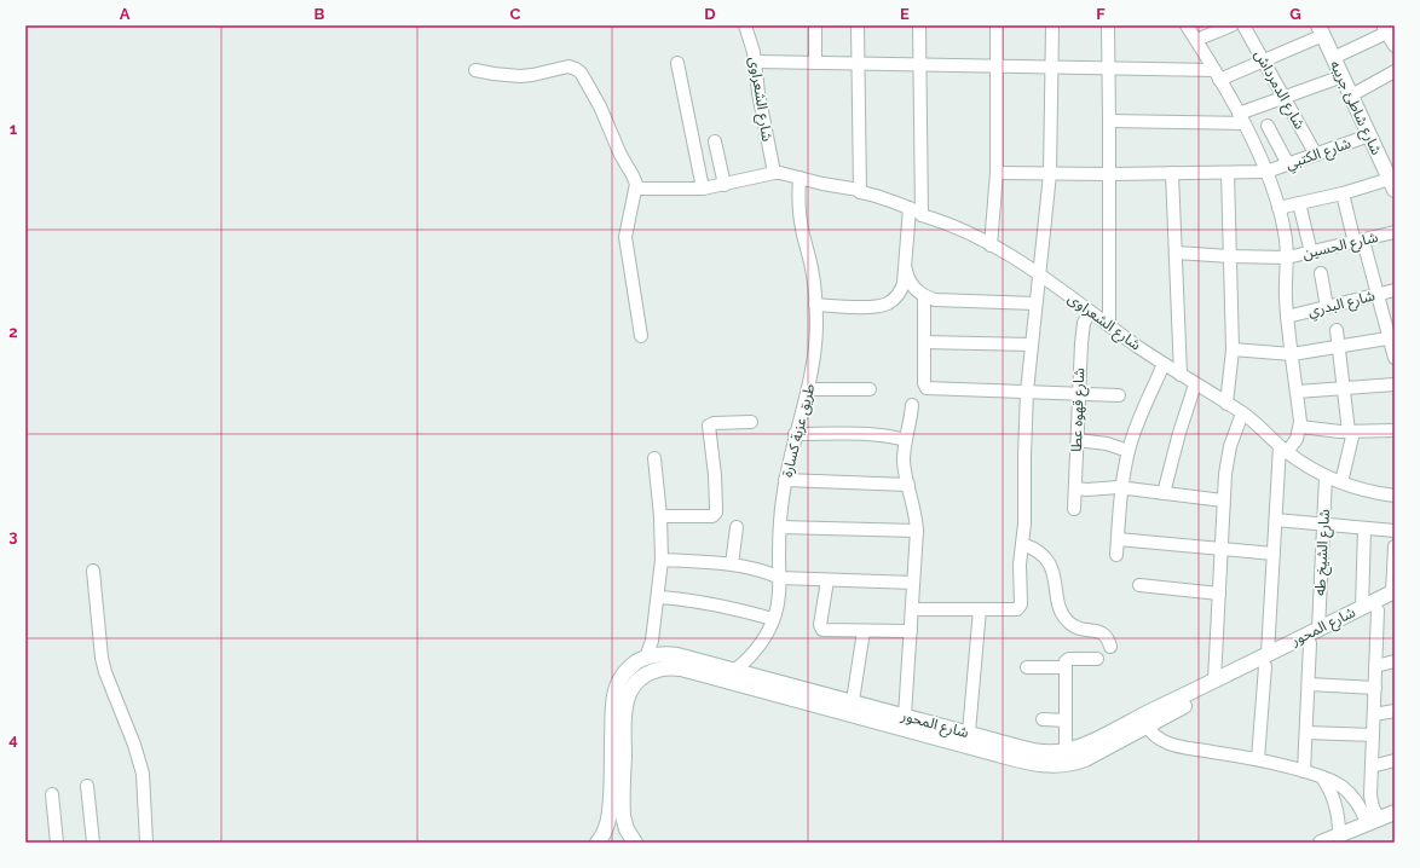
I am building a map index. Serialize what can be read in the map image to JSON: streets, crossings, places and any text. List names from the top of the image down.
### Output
{
  "streets": {
    "street": [
      "شارع الدمرداش",
      "شارع الشعراوى",
      "شارع شاطئ جريبه",
      "شارع الكتبي",
      "شارع الحسين",
      "شارع البدري",
      "شارع قهوه عطا",
      "طريق عزبة كسارة",
      "شارع الشيخ طه",
      "شارع المحور"
    ]
  },
  "crossings": [
    ["شارع الدمرداش", "شارع الكتبي"],
    ["شارع الشعراوى", "شارع قهوه عطا"],
    ["شارع الشعراوى", "طريق عزبة كسارة"],
    ["شارع الشعراوى", "شارع الشيخ طه"],
    ["شارع شاطئ جريبه", "شارع الكتبي"],
    ["طريق عزبة كسارة", "شارع المحور"],
    ["شارع الشيخ طه", "شارع المحور"]
  ],
  "grid": {
    "columns": [
      "A",
      "B",
      "C",
      "D",
      "E",
      "F",
      "G"
    ],
    "rows": [
      "1",
      "2",
      "3",
      "4"
    ]
  }
}
